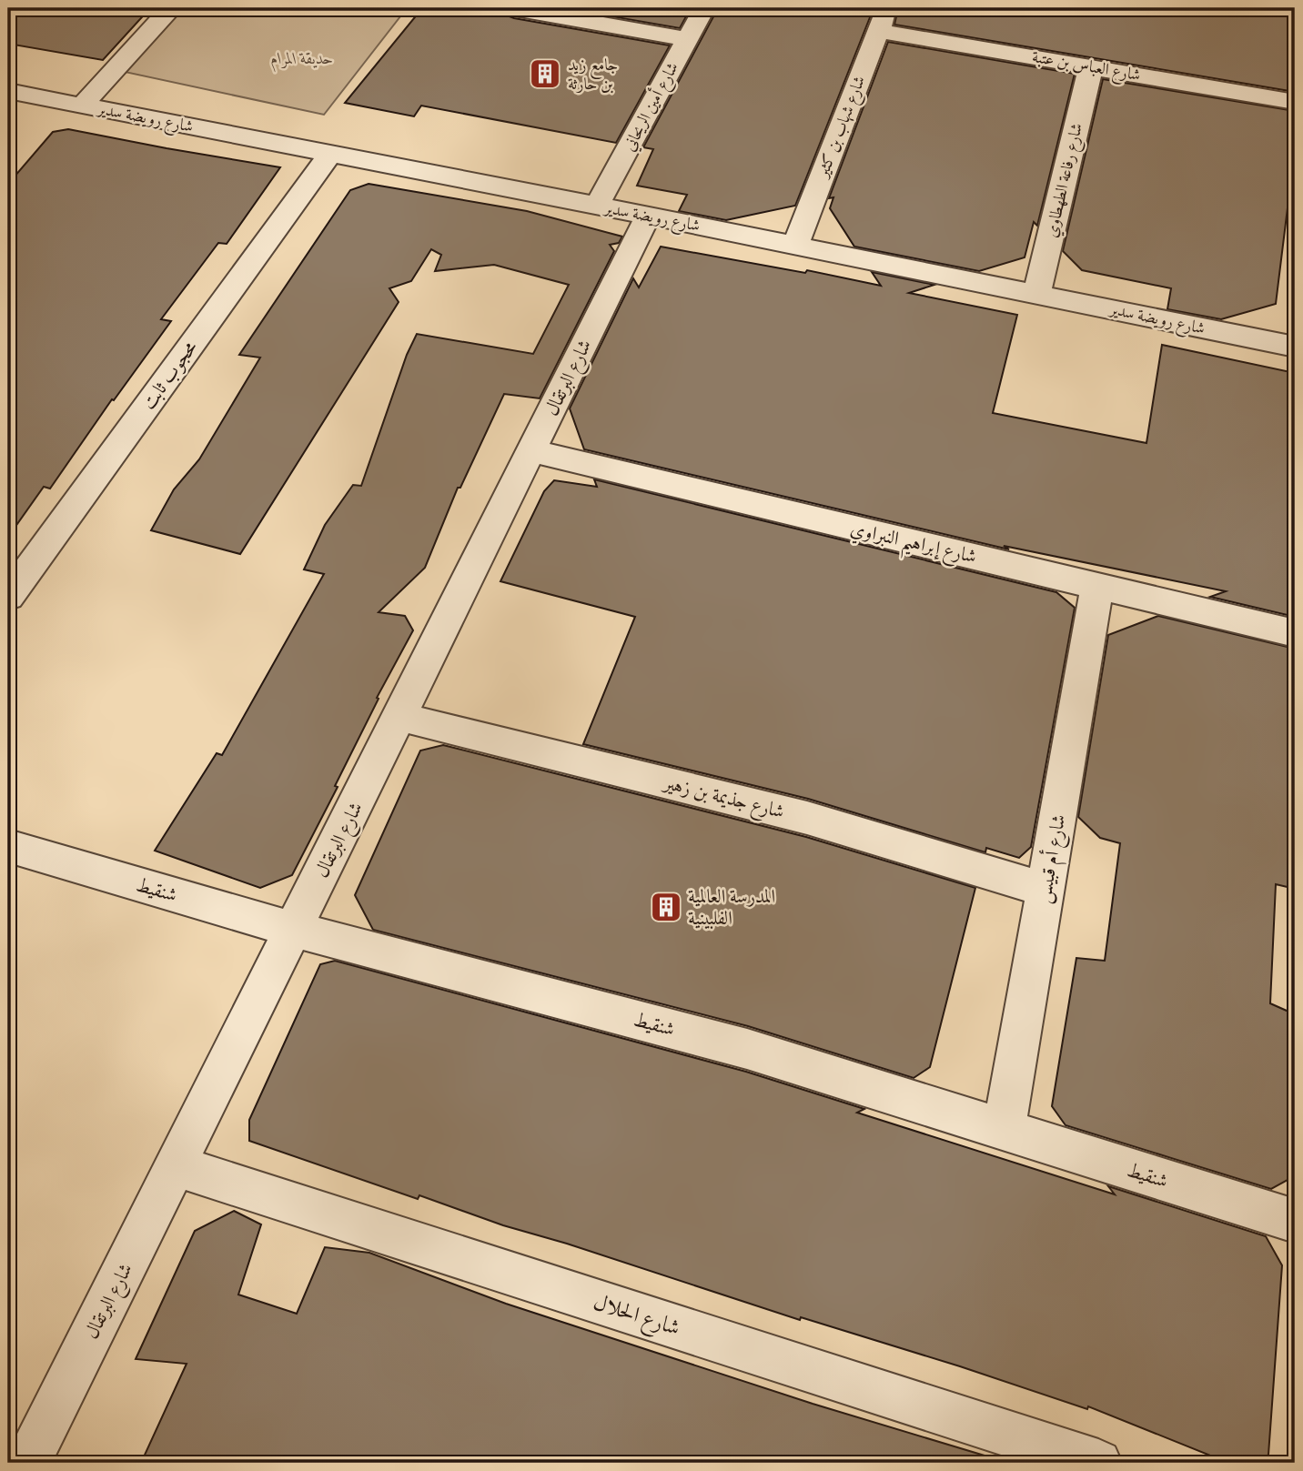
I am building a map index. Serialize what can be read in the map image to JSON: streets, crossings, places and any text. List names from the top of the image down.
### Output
{
  "streets": {
    "street": [
      "شارع العباس بن عتبة",
      "شارع أمين الريحاني",
      "شارع رويضة سدير",
      "شارع شهاب بن كثير",
      "شارع رفاعة الطهطاوي",
      "محجوب ثابت",
      "شارع البرتقال",
      "شارع إبراهيم النبراوي",
      "شارع جذيمة بن زهير",
      "شارع أم قبيس",
      "شنقيط",
      "شارع الحلال"
    ]
  },
  "crossings": [
    ["شارع العباس بن عتبة", "شارع شهاب بن كثير"],
    ["شارع العباس بن عتبة", "شارع رفاعة الطهطاوي"],
    ["شارع أمين الريحاني", "شارع رويضة سدير"],
    ["شارع رويضة سدير", "شارع شهاب بن كثير"],
    ["شارع رويضة سدير", "شارع رفاعة الطهطاوي"],
    ["شارع رويضة سدير", "محجوب ثابت"],
    ["شارع رويضة سدير", "شارع البرتقال"],
    ["شارع البرتقال", "شارع إبراهيم النبراوي"],
    ["شارع البرتقال", "شارع جذيمة بن زهير"],
    ["شارع البرتقال", "شنقيط"],
    ["شارع البرتقال", "شارع الحلال"],
    ["شارع إبراهيم النبراوي", "شارع أم قبيس"],
    ["شارع جذيمة بن زهير", "شارع أم قبيس"],
    ["شارع أم قبيس", "شنقيط"]
  ],
  "parks": ["حديقة المرام"],
  "places": {
    "building": ["جامع زيد بن حارثة", "المدرسة العالمية الفلبينية"]
  }
}
